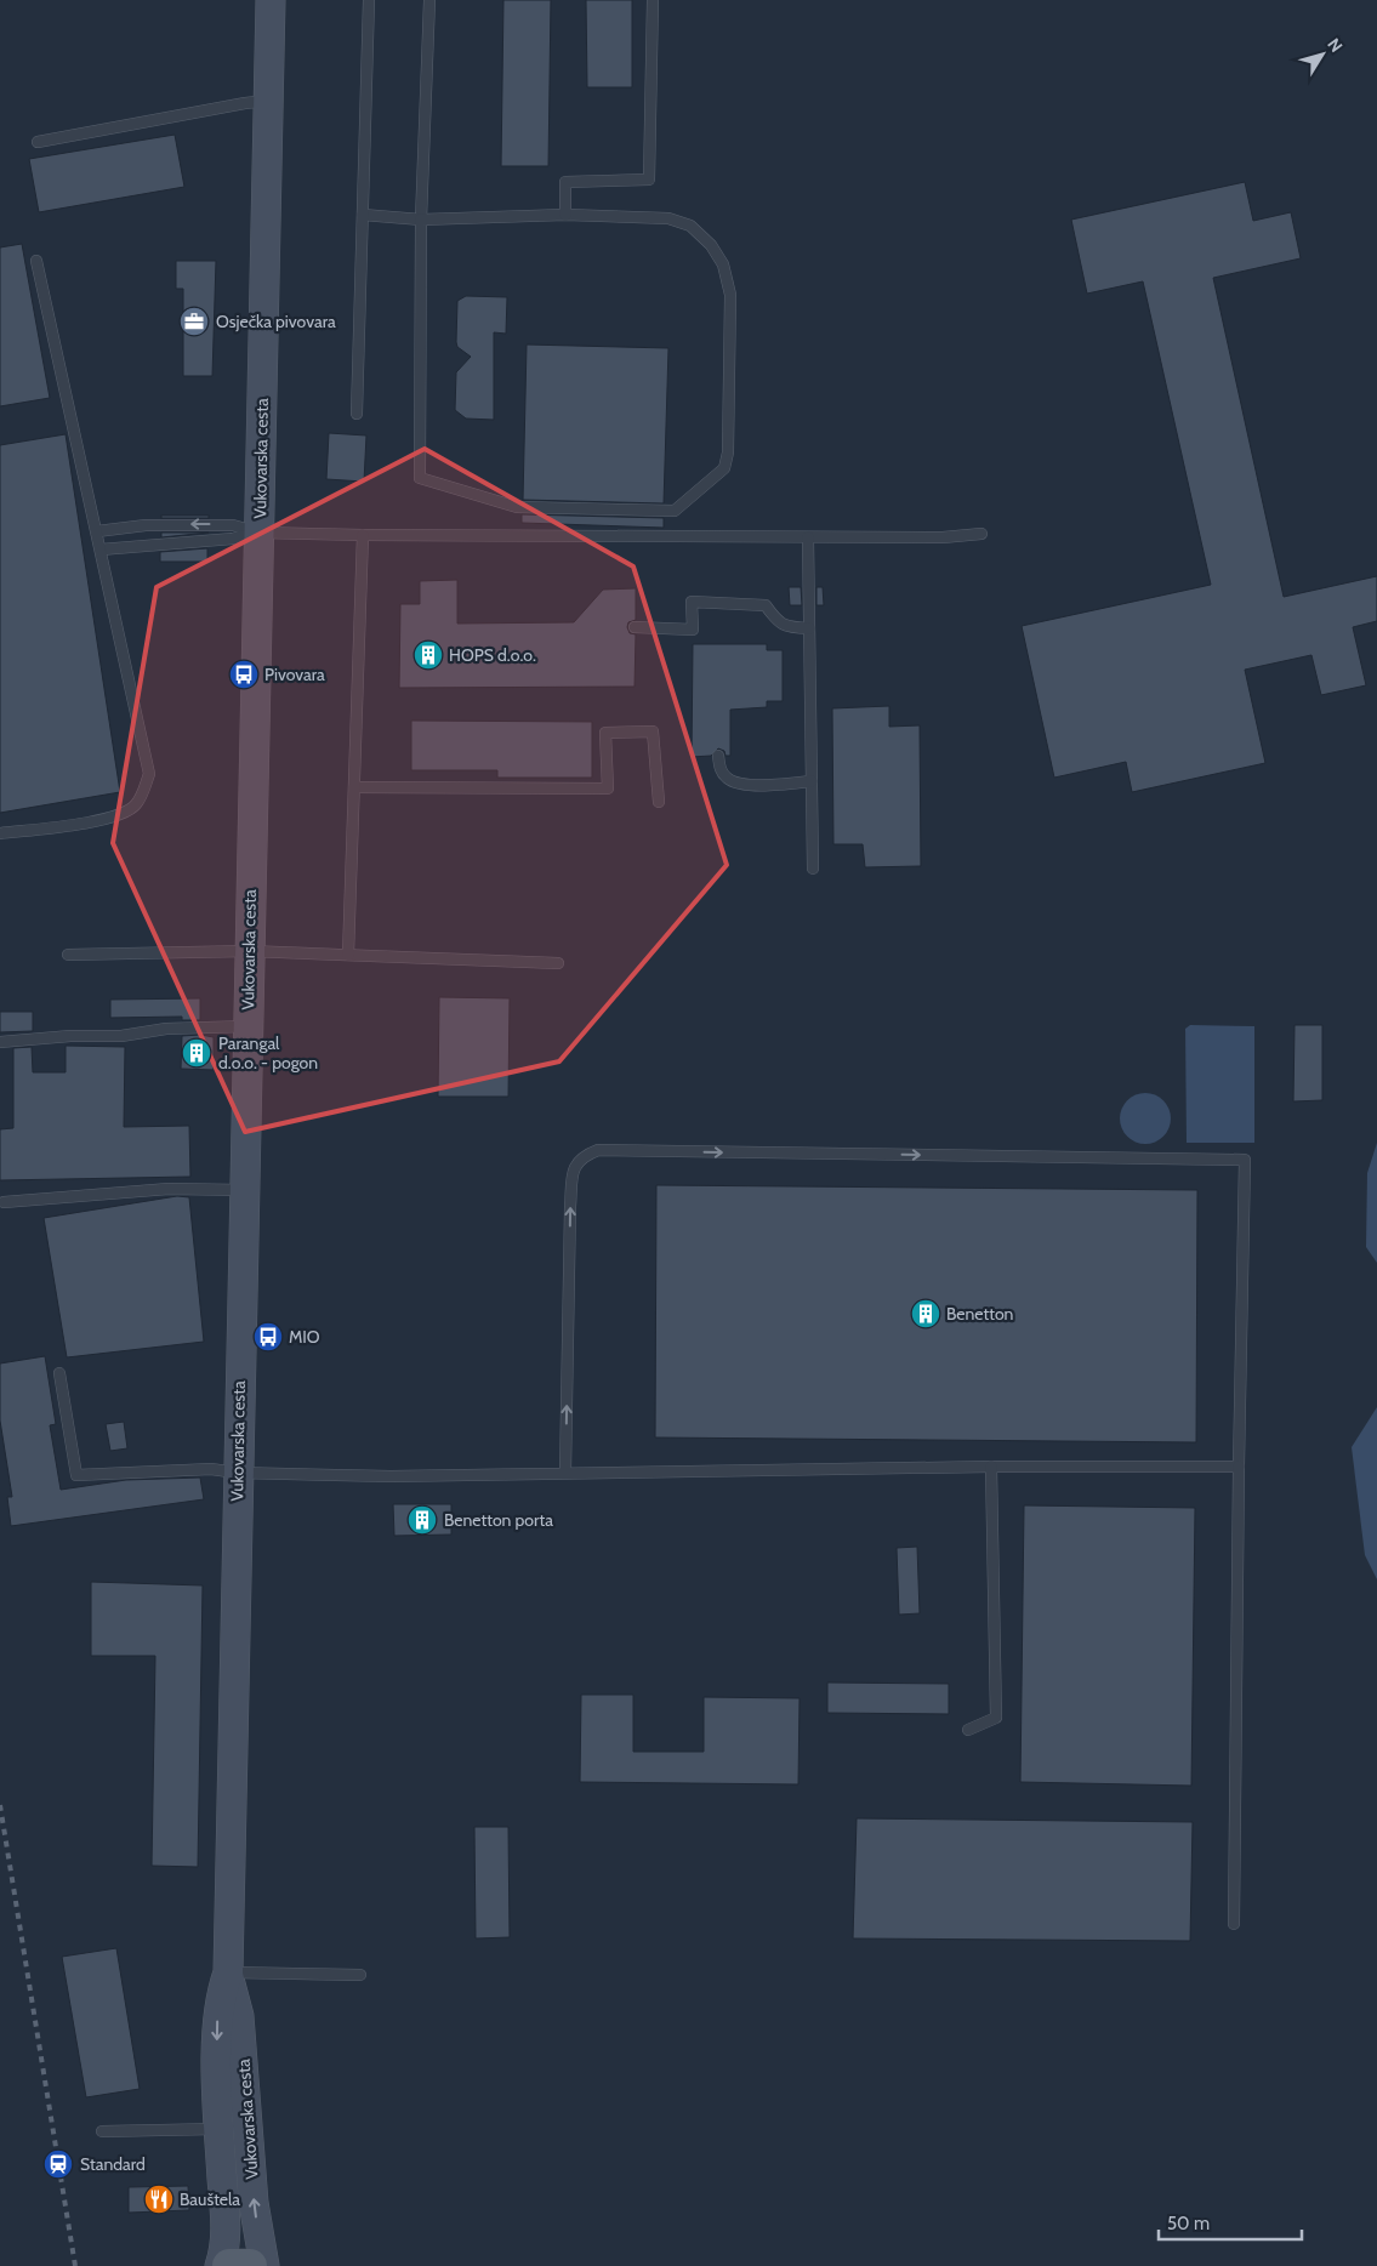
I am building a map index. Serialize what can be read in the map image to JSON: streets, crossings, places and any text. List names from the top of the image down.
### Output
{
  "streets": {
    "main road": ["Vukovarska cesta"]
  },
  "places": {
    "office": ["Osječka pivovara"],
    "building": [
      "HOPS d.o.o.",
      "Parangal d.o.o. - pogon",
      "Benetton",
      "Benetton porta"
    ],
    "bus stop": ["Pivovara", "MIO"],
    "station": ["Standard"],
    "restaurant": ["Bauštela"]
  },
  "scale_bar": "50 m",
  "north": "top right"
}
